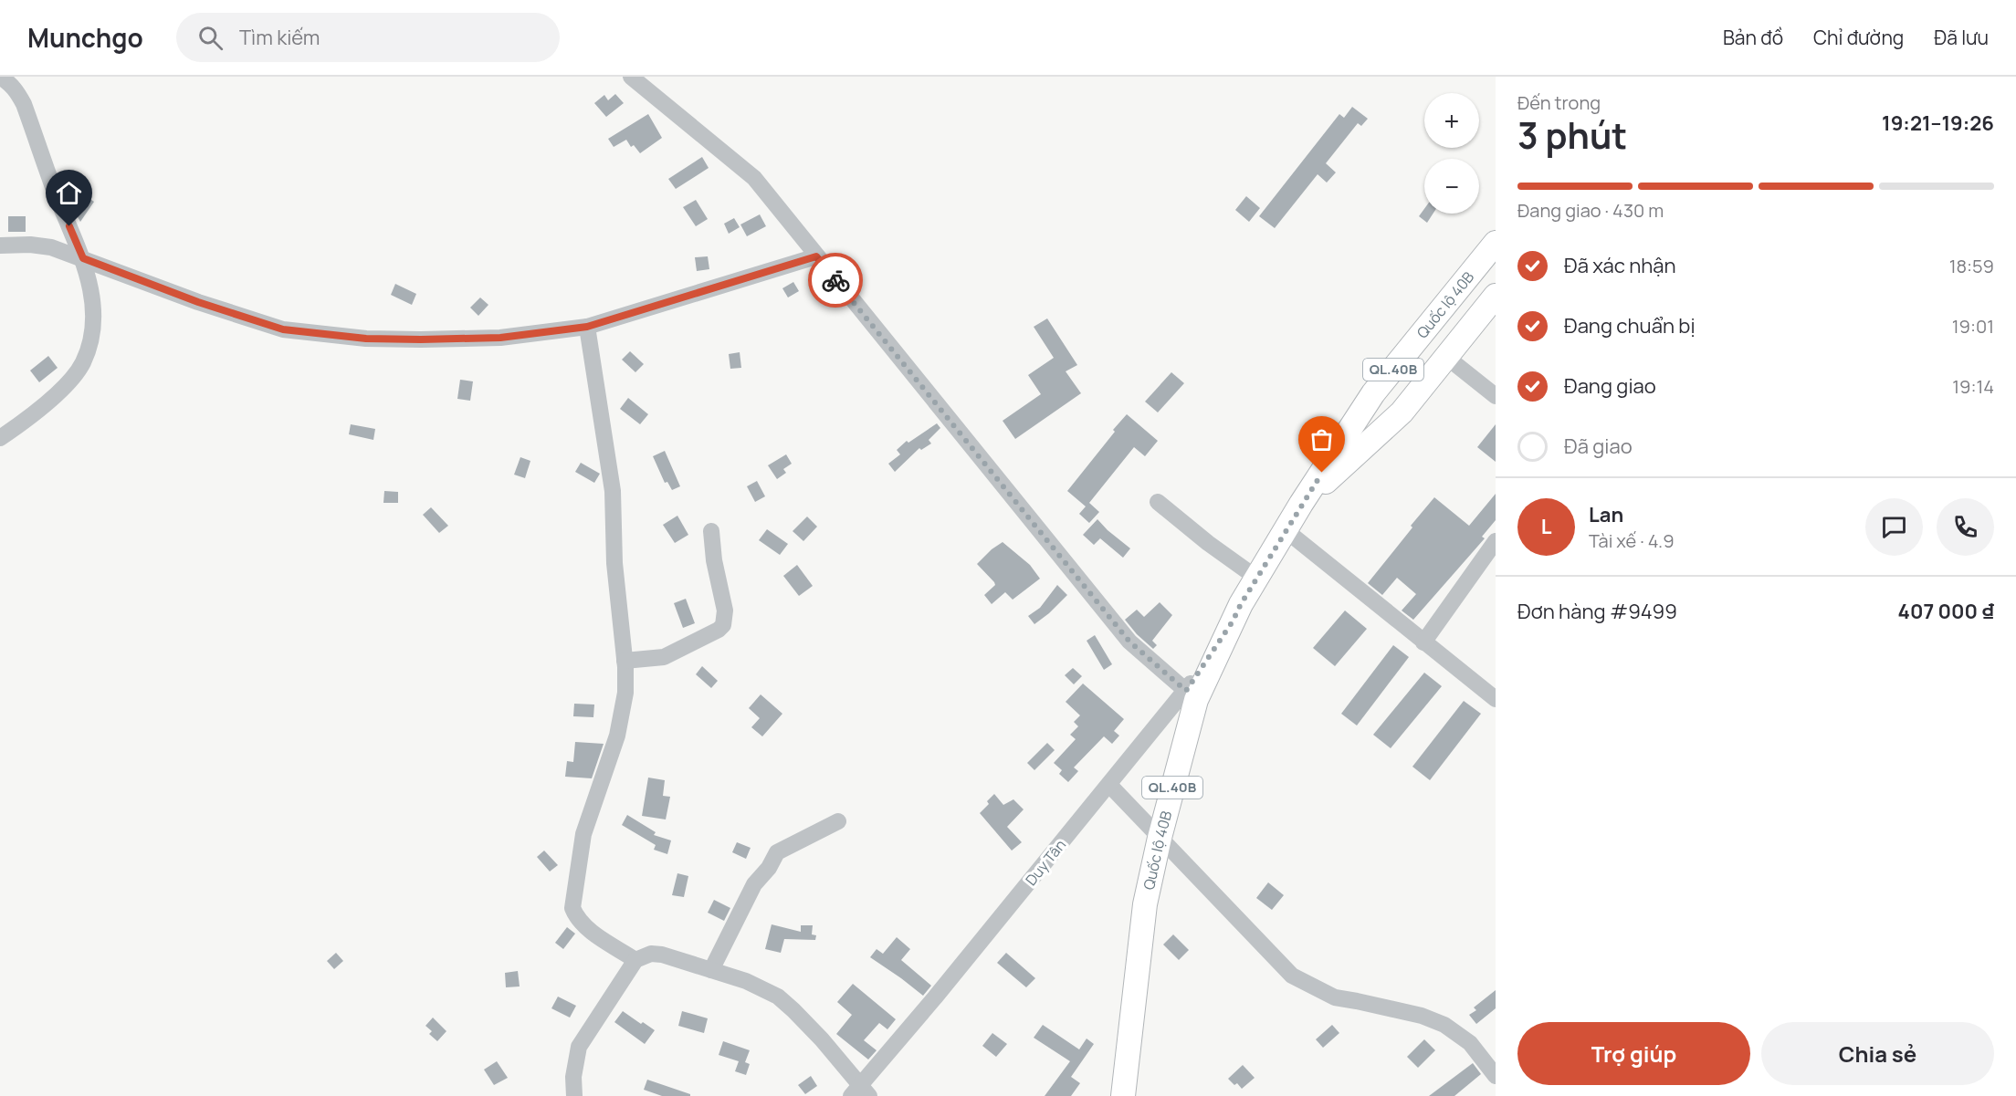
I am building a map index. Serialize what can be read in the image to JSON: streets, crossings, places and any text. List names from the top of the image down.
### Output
{
  "streets": {
    "highway": ["Quốc lộ 40B", "QL.40B"],
    "street": ["Duy Tân"]
  },
  "crossings": [
    ["Quốc lộ 40B", "Duy Tân"]
  ],
  "page": {
    "header": "Munchgo",
    "search": "Tìm kiếm",
    "nav": ["Bản đồ", "Chỉ đường", "Đã lưu"],
    "heading": ["3 phút", "Đến trong", "19:21–19:26"],
    "panel": [
      "Lan",
      "Tài xế · 4.9",
      "Đơn hàng #9499",
      "407 000 ₫"
    ],
    "map_buttons": ["+", "−"],
    "bar": "Đang giao · 430 m",
    "list": [
      ["Đã xác nhận", "18:59"],
      ["Đang chuẩn bị", "19:01"],
      ["Đang giao", "19:14"],
      "Đã giao"
    ],
    "round": "L",
    "buttons": ["Trợ giúp", "Chia sẻ"]
  }
}
